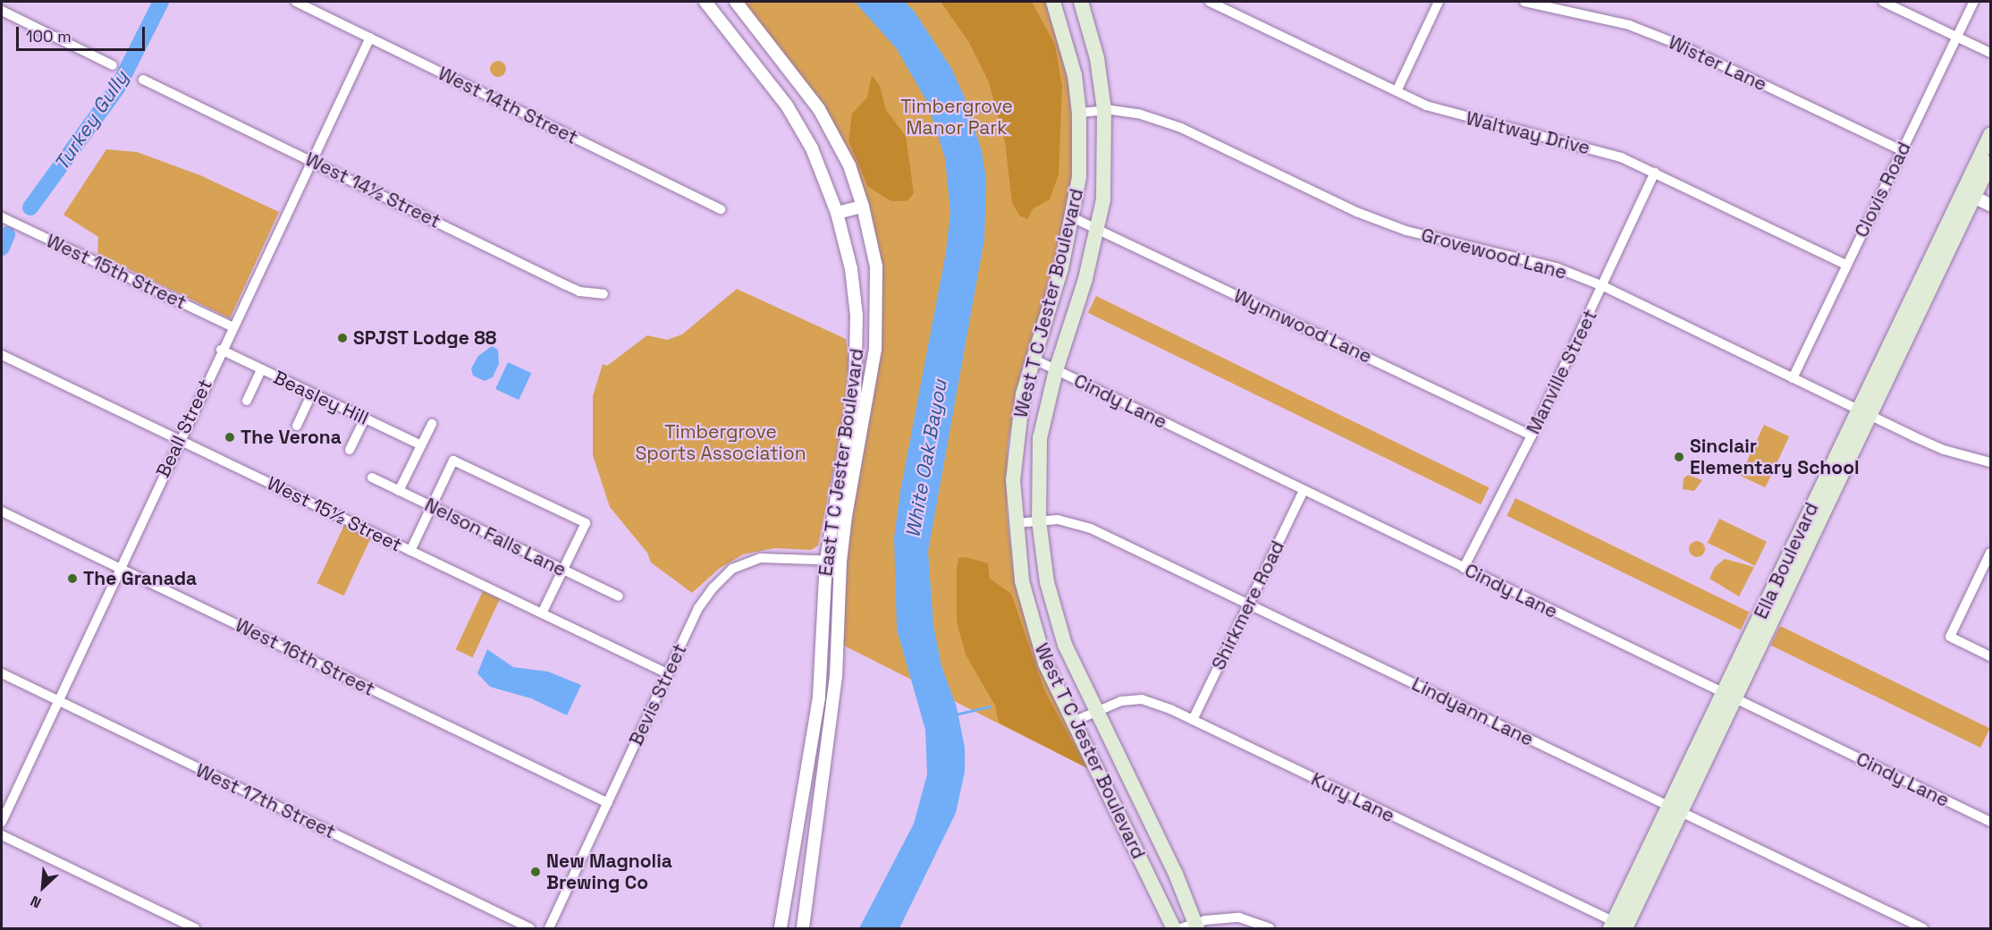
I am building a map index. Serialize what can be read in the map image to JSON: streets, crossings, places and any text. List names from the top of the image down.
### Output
{
  "streets": {
    "main road": ["West T C Jester Boulevard", "Ella Boulevard"],
    "street": [
      "Wister Lane",
      "West 14th Street",
      "Waltway Drive",
      "Clovis Road",
      "West 14½ Street",
      "Grovewood Lane",
      "West 15th Street",
      "Wynnwood Lane",
      "Manville Street",
      "Beasley Hill",
      "Cindy Lane",
      "Beall Street",
      "East T C Jester Boulevard",
      "West 15½ Street",
      "Nelson Falls Lane",
      "Shirkmere Road",
      "West 16th Street",
      "Bevis Street",
      "Lindyann Lane",
      "Kury Lane",
      "West 17th Street"
    ]
  },
  "crossings": [
    ["Wister Lane", "Clovis Road"],
    ["West 14th Street", "Beall Street"],
    ["Waltway Drive", "Clovis Road"],
    ["Waltway Drive", "Manville Street"],
    ["Clovis Road", "Grovewood Lane"],
    ["West 14½ Street", "Beall Street"],
    ["Grovewood Lane", "West T C Jester Boulevard"],
    ["Grovewood Lane", "Manville Street"],
    ["Grovewood Lane", "Ella Boulevard"],
    ["West 15th Street", "Beall Street"],
    ["West T C Jester Boulevard", "Wynnwood Lane"],
    ["West T C Jester Boulevard", "Cindy Lane"],
    ["West T C Jester Boulevard", "Lindyann Lane"],
    ["West T C Jester Boulevard", "Kury Lane"],
    ["Wynnwood Lane", "Manville Street"],
    ["Manville Street", "Cindy Lane"],
    ["Beasley Hill", "Beall Street"],
    ["Cindy Lane", "Ella Boulevard"],
    ["Cindy Lane", "Shirkmere Road"],
    ["Beall Street", "West 15½ Street"],
    ["Beall Street", "West 16th Street"],
    ["Beall Street", "West 17th Street"],
    ["East T C Jester Boulevard", "Bevis Street"],
    ["West 15½ Street", "Bevis Street"],
    ["Ella Boulevard", "Lindyann Lane"],
    ["Ella Boulevard", "Kury Lane"],
    ["Shirkmere Road", "Lindyann Lane"],
    ["Shirkmere Road", "Kury Lane"],
    ["West 16th Street", "Bevis Street"]
  ],
  "water": ["Turkey Gully", "White Oak Bayou"],
  "parks": ["Timbergrove Manor Park", "Timbergrove Sports Association"],
  "places": [
    "SPJST Lodge 88",
    "The Verona",
    "Sinclair Elementary School",
    "The Granada",
    "New Magnolia Brewing Co"
  ],
  "scale_bar": "100 m",
  "north": "bottom left"
}
